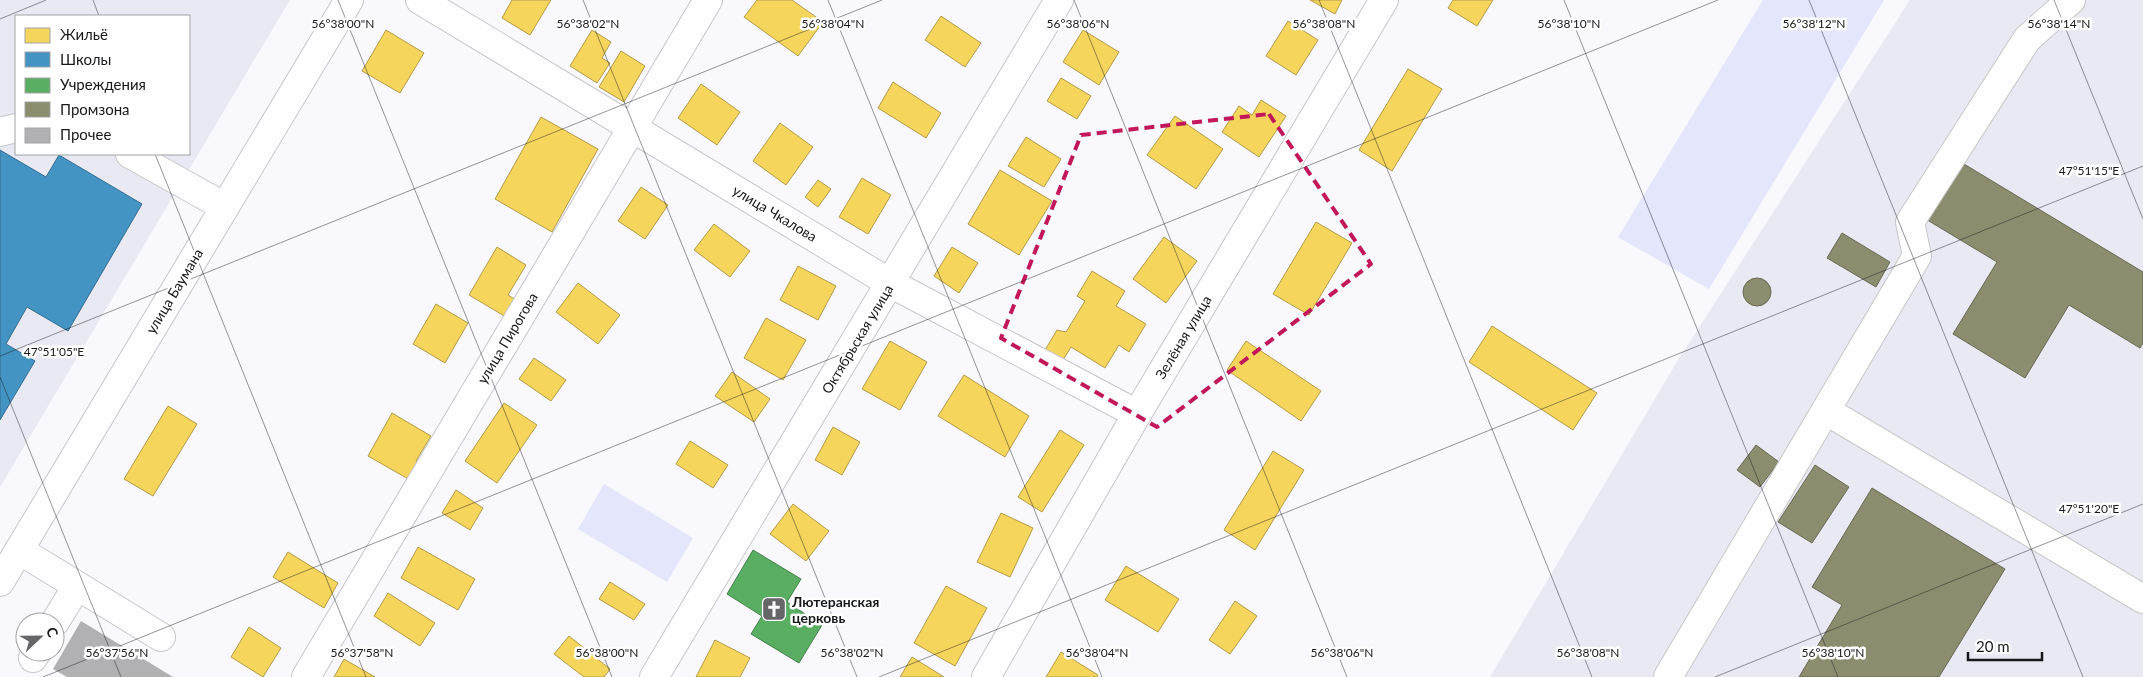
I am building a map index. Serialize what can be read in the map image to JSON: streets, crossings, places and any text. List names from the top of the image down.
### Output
{
  "streets": {
    "street": [
      "улица Чкалова",
      "улица Баумана",
      "Зелёная улица",
      "улица Пирогова",
      "Октябрьская улица"
    ]
  },
  "crossings": [
    ["улица Чкалова", "Зелёная улица"],
    ["улица Чкалова", "улица Пирогова"],
    ["улица Чкалова", "Октябрьская улица"]
  ],
  "places": {
    "church": ["Лютеранская церковь"]
  },
  "legend": [
    "Жильё",
    "Школы",
    "Учреждения",
    "Промзона",
    "Прочее"
  ],
  "scale_bar": "20 m",
  "north": "right",
  "coordinates": [
    "56°38'14\"N",
    "56°38'00\"N",
    "56°38'02\"N",
    "56°38'04\"N",
    "56°38'06\"N",
    "56°38'08\"N",
    "56°38'10\"N",
    "56°38'12\"N",
    "47°51'15\"E",
    "47°51'05\"E",
    "47°51'20\"E",
    "56°37'56\"N",
    "56°37'58\"N"
  ]
}
